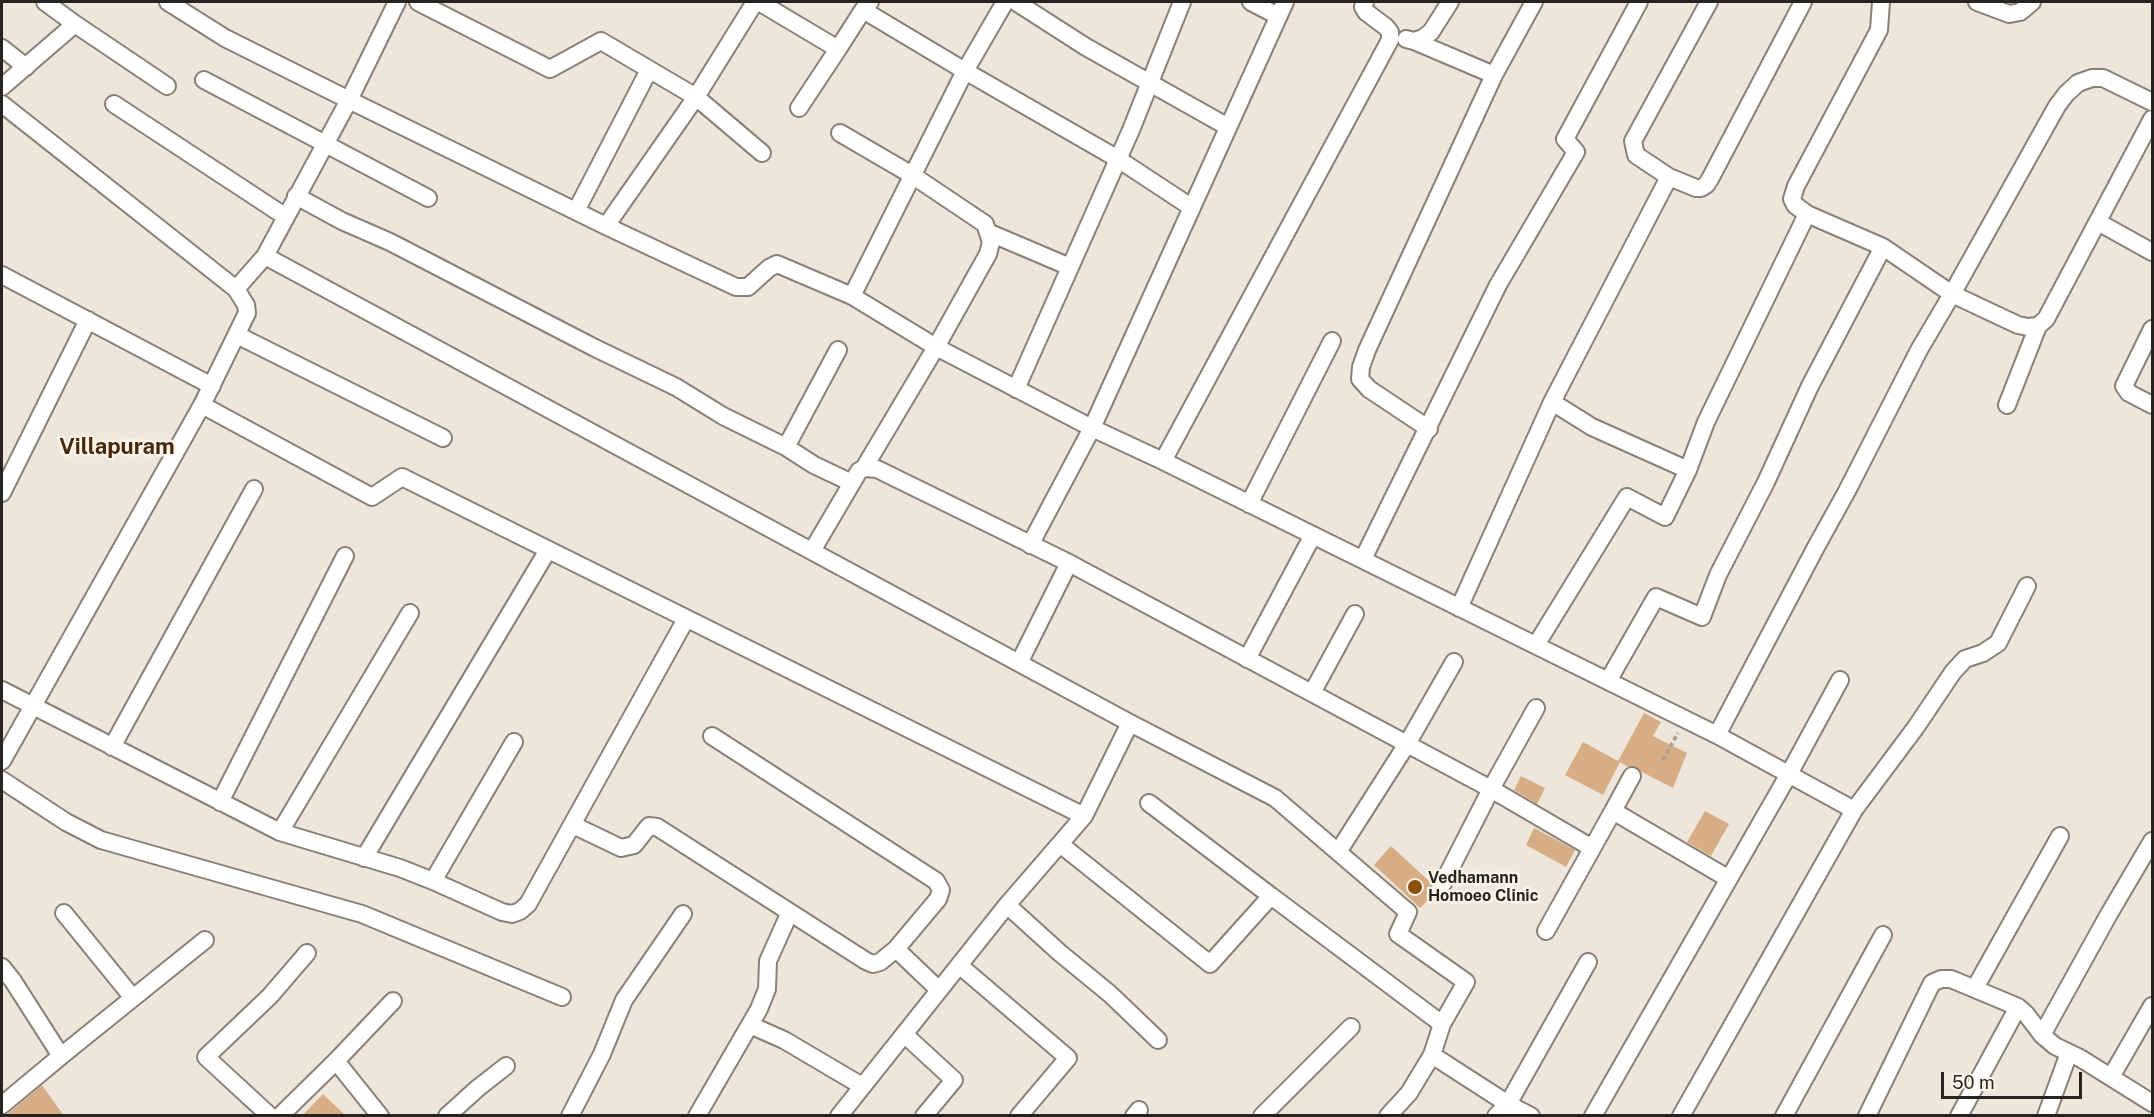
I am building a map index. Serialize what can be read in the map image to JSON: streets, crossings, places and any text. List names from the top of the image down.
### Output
{
  "districts": ["Villapuram"],
  "places": ["Vedhamann Homoeo Clinic"],
  "scale_bar": "50 m"
}
